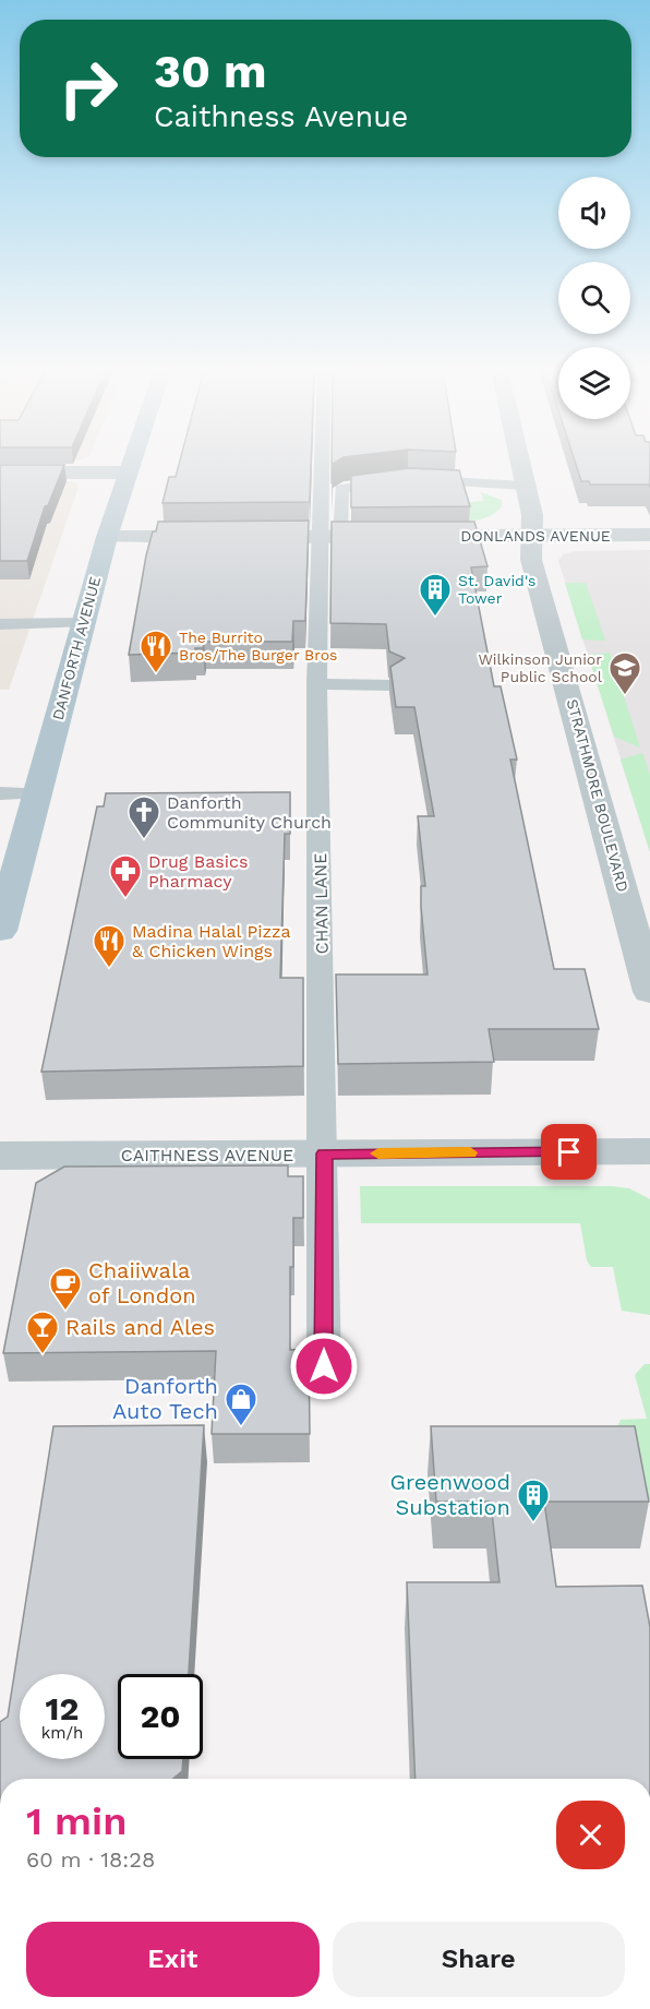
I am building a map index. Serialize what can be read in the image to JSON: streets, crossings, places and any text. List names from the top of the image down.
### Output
{
  "streets": {
    "main road": ["DANFORTH AVENUE"],
    "street": ["DONLANDS AVENUE", "STRATHMORE BOULEVARD", "CAITHNESS AVENUE"],
    "lane": ["CHAN LANE"]
  },
  "crossings": [
    ["DONLANDS AVENUE", "STRATHMORE BOULEVARD"],
    ["DONLANDS AVENUE", "CHAN LANE"],
    ["CHAN LANE", "CAITHNESS AVENUE"]
  ],
  "places": {
    "building": ["St. David's Tower", "Greenwood Substation"],
    "restaurant": ["The Burrito Bros/The Burger Bros", "Madina Halal Pizza & Chicken Wings"],
    "school or university": ["Wilkinson Junior Public School"],
    "church": ["Danforth Community Church"],
    "pharmacy": ["Drug Basics Pharmacy"],
    "cafe": ["Chaiiwala of London"],
    "bar": ["Rails and Ales"],
    "shop": ["Danforth Auto Tech"]
  },
  "page": {
    "turn": ["30 m", "Caithness Avenue"],
    "speed": "12 km/h",
    "limit": "20",
    "heading": ["1 min", "60 m · 18:28"],
    "buttons": ["Exit", "Share"]
  }
}
